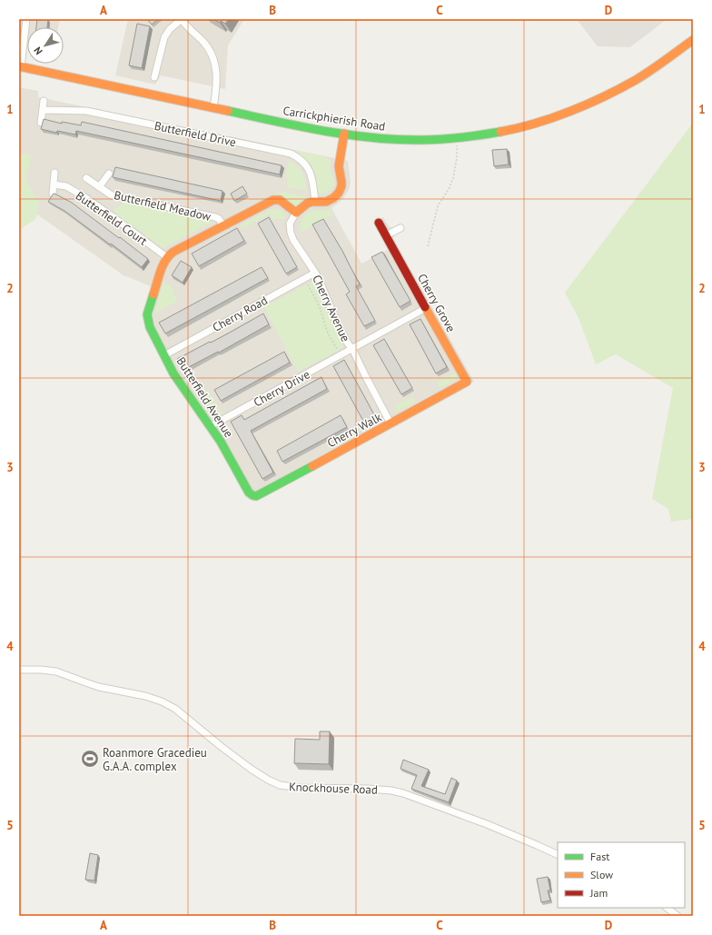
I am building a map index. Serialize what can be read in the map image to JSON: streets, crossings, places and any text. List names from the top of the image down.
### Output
{
  "streets": {
    "street": [
      "Carrickphierish Road",
      "Butterfield Drive",
      "Butterfield Meadow",
      "Butterfield Court",
      "Cherry Grove",
      "Cherry Avenue",
      "Cherry Road",
      "Cherry Drive",
      "Butterfield Avenue",
      "Cherry Walk",
      "Knockhouse Road"
    ]
  },
  "crossings": [
    ["Butterfield Meadow", "Butterfield Avenue"],
    ["Butterfield Court", "Butterfield Avenue"],
    ["Cherry Grove", "Cherry Drive"],
    ["Cherry Grove", "Cherry Walk"],
    ["Cherry Avenue", "Cherry Road"],
    ["Cherry Avenue", "Cherry Drive"],
    ["Cherry Avenue", "Butterfield Avenue"],
    ["Cherry Avenue", "Cherry Walk"],
    ["Cherry Road", "Butterfield Avenue"],
    ["Cherry Drive", "Butterfield Avenue"],
    ["Butterfield Avenue", "Cherry Walk"]
  ],
  "places": {
    "sports": ["Roanmore Gracedieu G.A.A. complex"]
  },
  "legend": ["Fast", "Slow", "Jam"],
  "north": "bottom left",
  "grid": {
    "columns": [
      "A",
      "B",
      "C",
      "D"
    ],
    "rows": [
      "1",
      "2",
      "3",
      "4",
      "5"
    ]
  }
}
